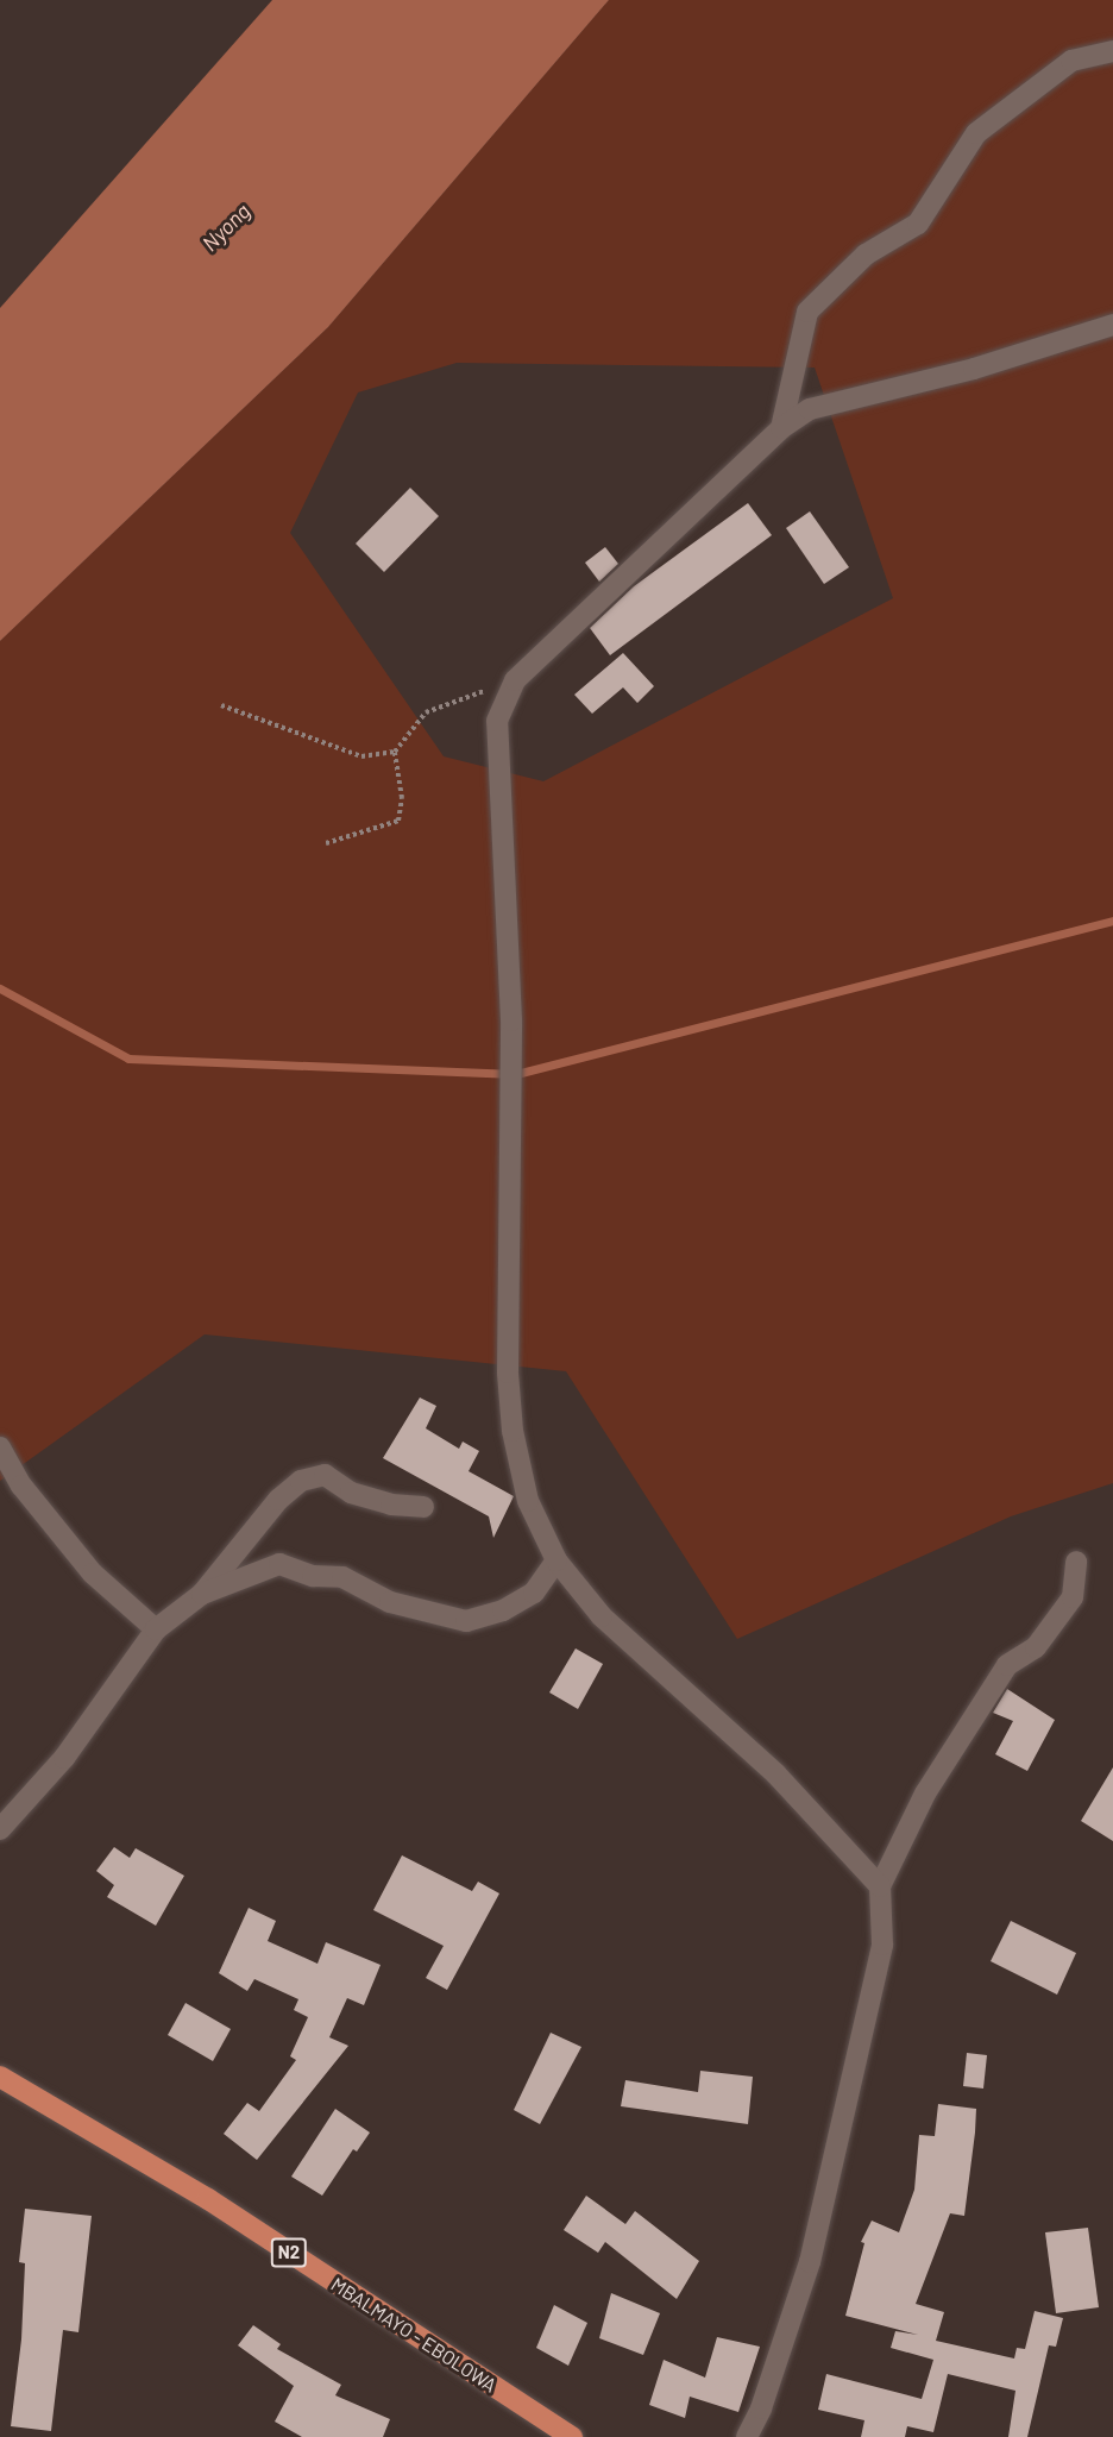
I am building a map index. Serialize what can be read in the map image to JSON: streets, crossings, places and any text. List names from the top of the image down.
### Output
{
  "streets": {
    "highway": ["N2", "MBALMAYO - EBOLOWA"]
  },
  "water": ["Nyong"]
}
